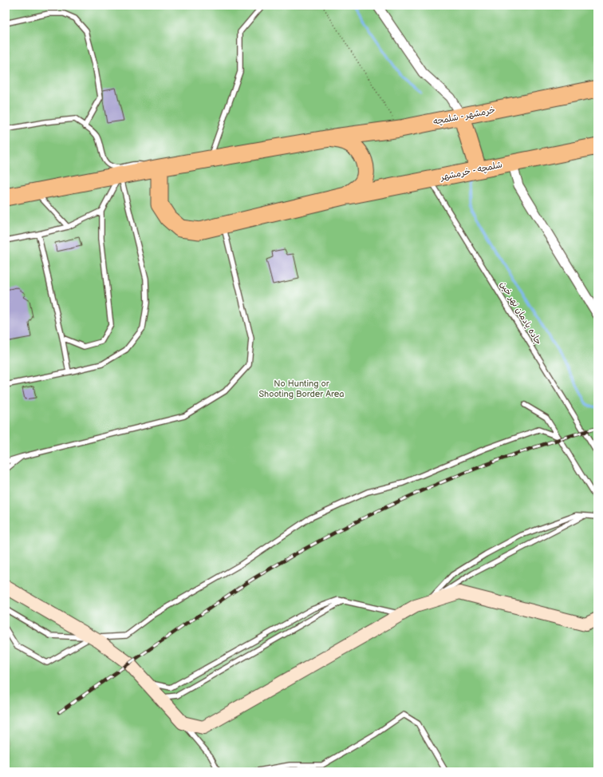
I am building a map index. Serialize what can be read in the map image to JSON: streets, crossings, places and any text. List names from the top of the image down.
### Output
{
  "streets": {
    "highway": ["خرمشهر - شلمچه", "شلمچه - خرمشهر"],
    "lane": ["جاده یادمان نهر خین"]
  },
  "crossings": [
    ["خرمشهر - شلمچه", "شلمچه - خرمشهر"],
    ["شلمچه - خرمشهر", "جاده یادمان نهر خین"]
  ],
  "parks": ["No Hunting or Shooting Border Area"]
}
